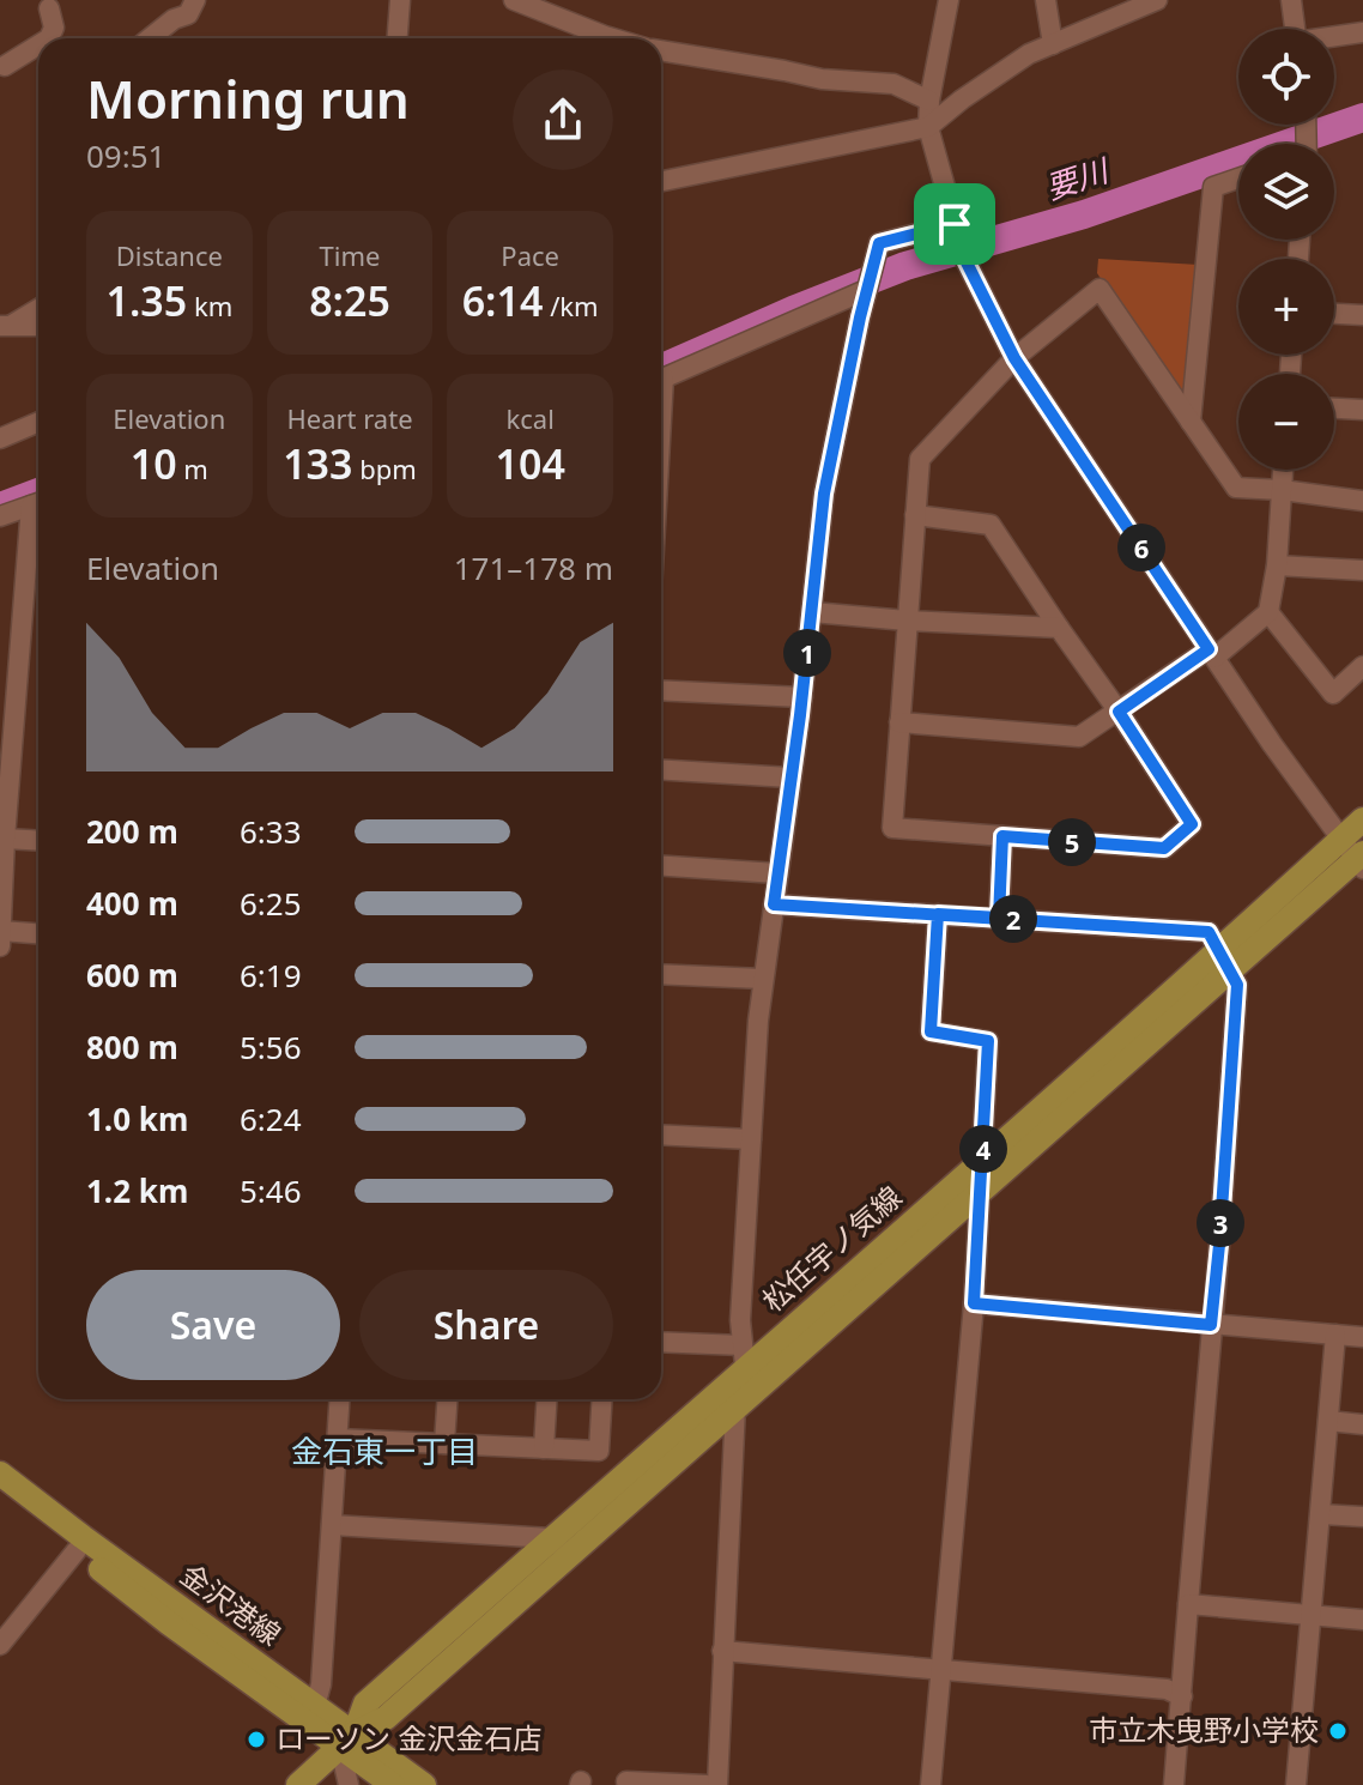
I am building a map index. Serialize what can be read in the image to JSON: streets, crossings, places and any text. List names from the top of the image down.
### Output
{
  "streets": {
    "main road": ["松任宇ノ気線", "金沢港線"]
  },
  "crossings": [
    ["松任宇ノ気線", "金沢港線"]
  ],
  "districts": ["金石東一丁目"],
  "water": ["要川"],
  "places": ["市立木曳野小学校", "ローソン 金沢金石店"],
  "page": {
    "map_buttons": ["+", "−"],
    "heading": ["Morning run", "09:51"],
    "stats": [
      ["Distance", "1.35 km"],
      ["Time", "8:25"],
      ["Pace", "6:14 /km"],
      ["Elevation", "10 m"],
      ["Heart rate", "133 bpm"],
      ["kcal", "104"]
    ],
    "pins": [
      "6",
      "1",
      "5",
      "2",
      "4",
      "3"
    ],
    "chart": ["Elevation", "171–178 m"],
    "list": [
      {
        "name": "200 m",
        "note": "6:33"
      },
      {
        "name": "400 m",
        "note": "6:25"
      },
      {
        "name": "600 m",
        "note": "6:19"
      },
      {
        "name": "800 m",
        "note": "5:56"
      },
      {
        "name": "1.0 km",
        "note": "6:24"
      },
      {
        "name": "1.2 km",
        "note": "5:46"
      }
    ],
    "buttons": ["Save", "Share"]
  }
}
